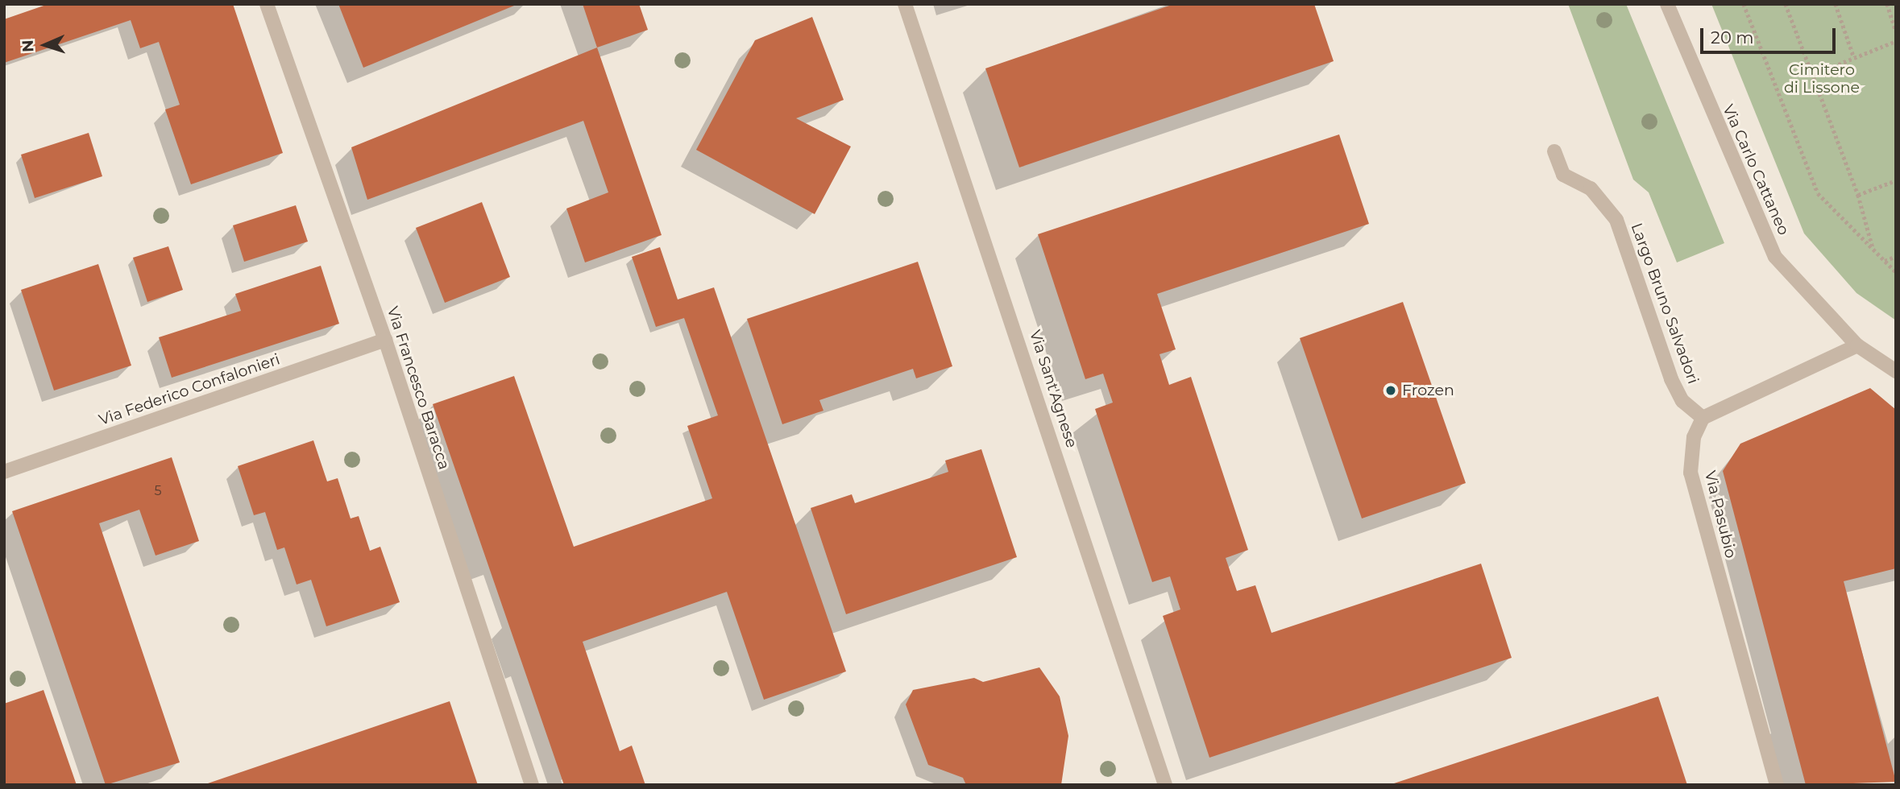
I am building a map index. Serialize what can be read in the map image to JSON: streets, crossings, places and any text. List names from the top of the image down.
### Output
{
  "streets": {
    "street": [
      "Via Carlo Cattaneo",
      "Largo Bruno Salvadori",
      "Via Francesco Baracca",
      "Via Sant'Agnese",
      "Via Federico Confalonieri",
      "Via Pasubio"
    ]
  },
  "crossings": [
    ["Largo Bruno Salvadori", "Via Pasubio"],
    ["Via Francesco Baracca", "Via Federico Confalonieri"]
  ],
  "parks": ["Cimitero di Lissone"],
  "places": ["Frozen"],
  "house_numbers": ["5"],
  "scale_bar": "20 m",
  "north": "left"
}
